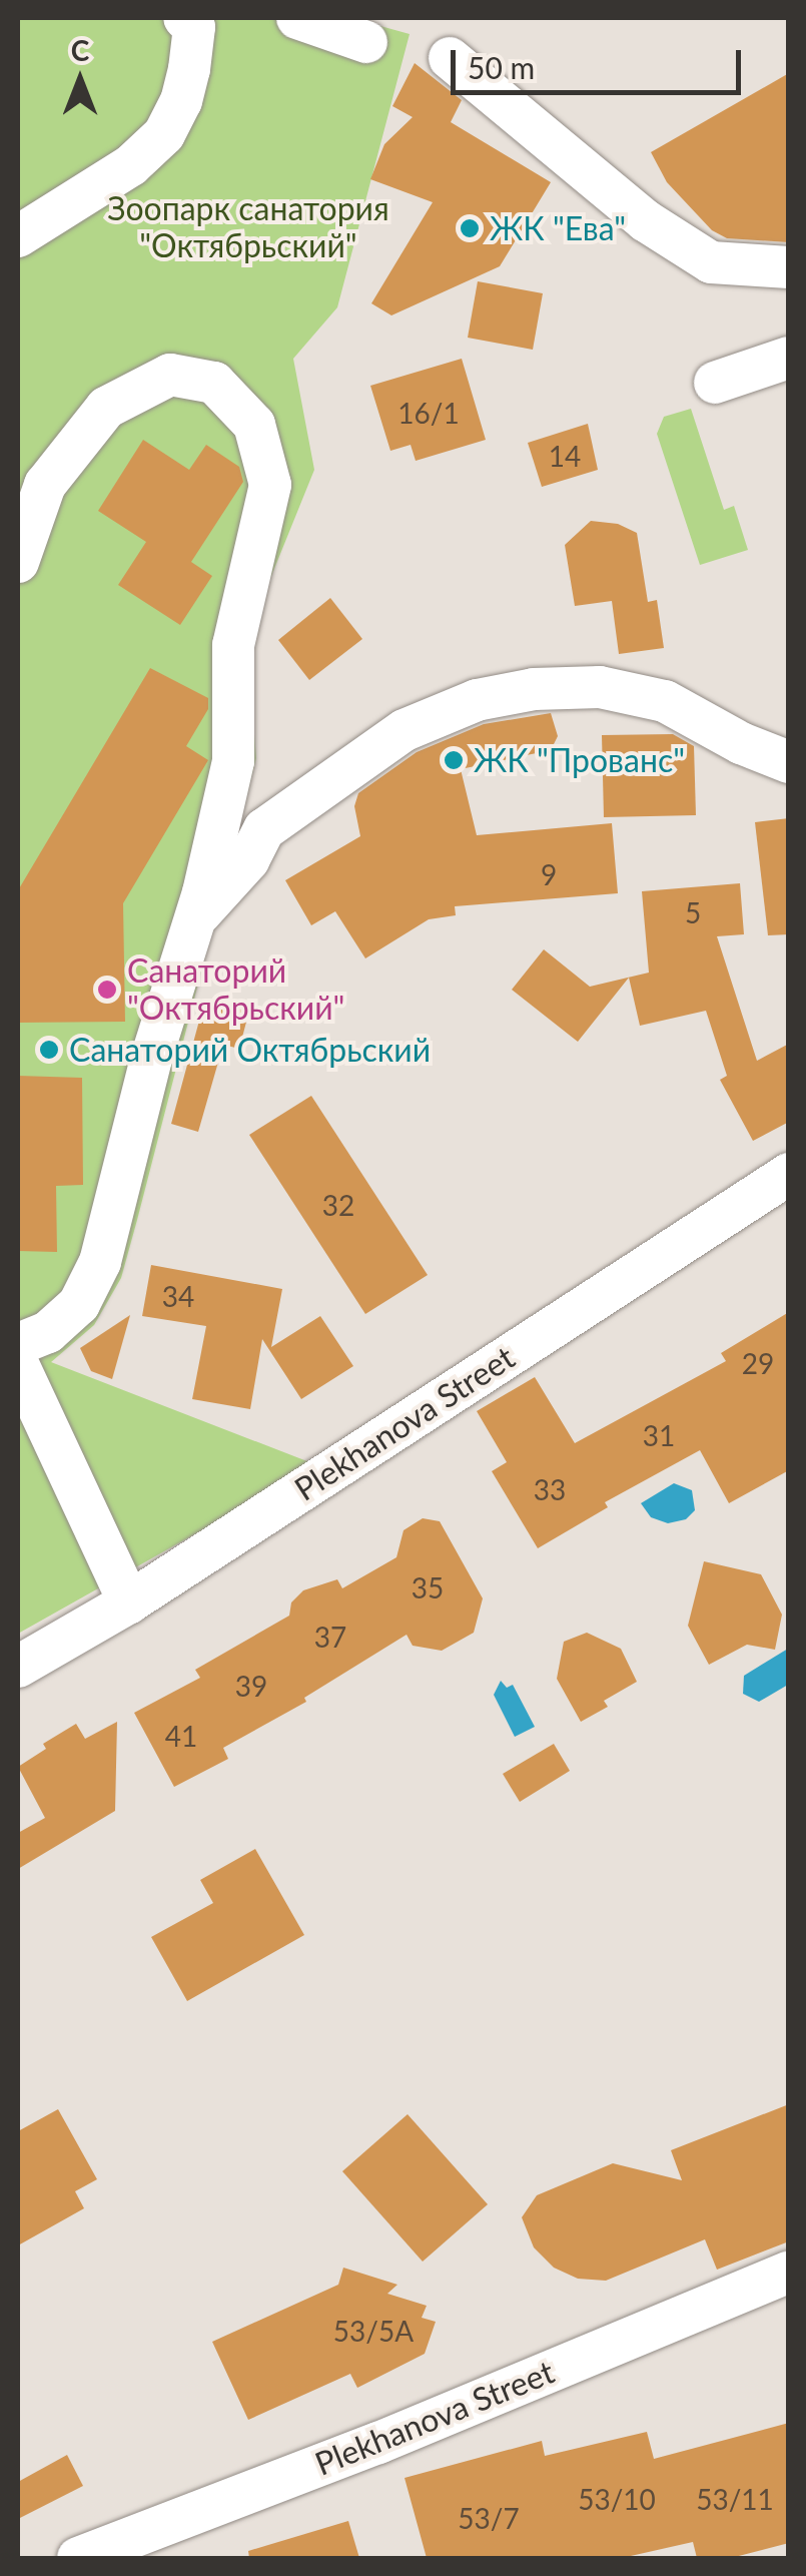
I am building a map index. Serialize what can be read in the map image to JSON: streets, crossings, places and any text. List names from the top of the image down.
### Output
{
  "streets": {
    "street": ["Plekhanova Street"]
  },
  "parks": ["Зоопарк санатория \"Октябрьский\""],
  "places": [
    "ЖК \"Ева\"",
    "ЖК \"Прованс\"",
    "Санаторий \"Октябрьский\"",
    "Санаторий Октябрьский"
  ],
  "house_numbers": [
    "16/1",
    "14",
    "9",
    "5",
    "32",
    "34",
    "29",
    "31",
    "33",
    "35",
    "37",
    "39",
    "41",
    "53/5А",
    "53/10",
    "53/11",
    "53/7"
  ],
  "scale_bar": "50 m",
  "north": "top"
}
